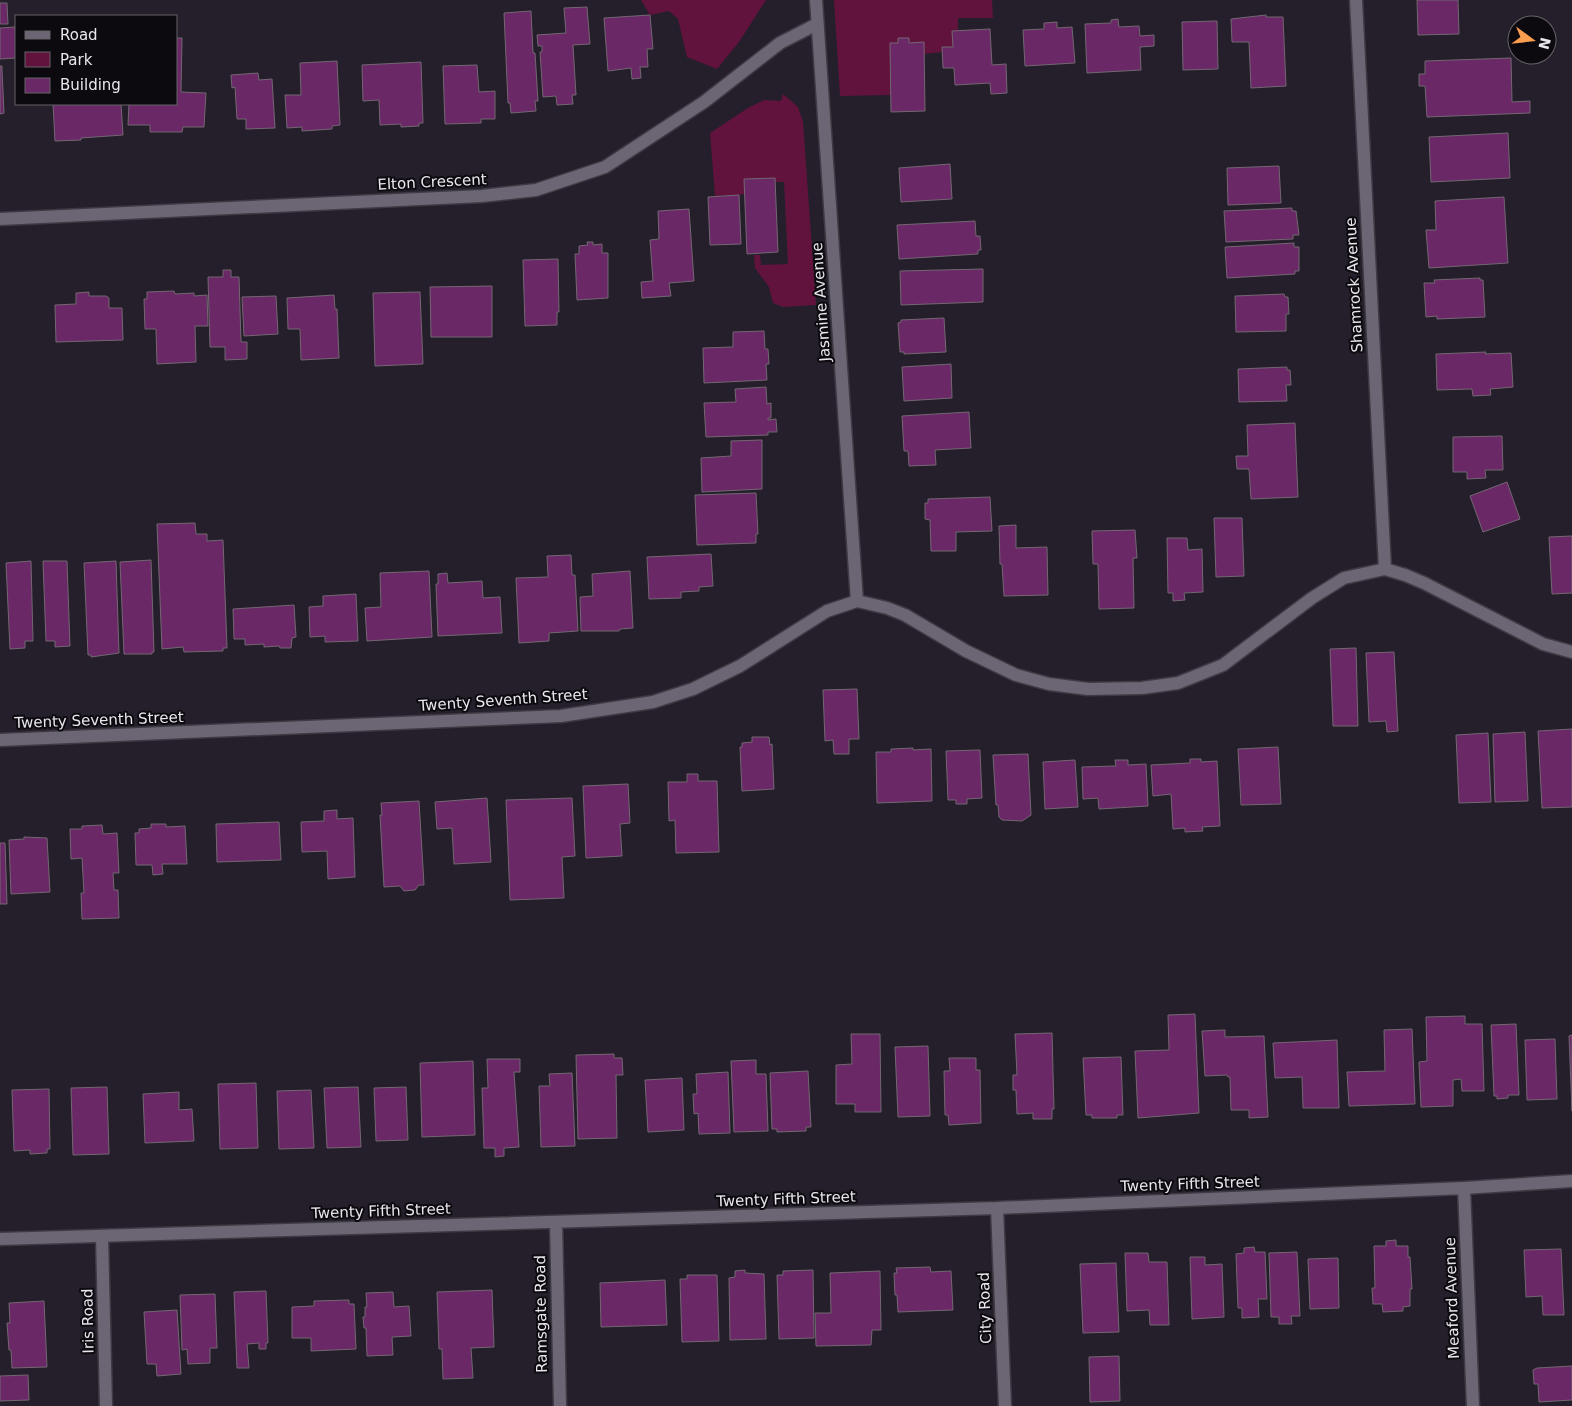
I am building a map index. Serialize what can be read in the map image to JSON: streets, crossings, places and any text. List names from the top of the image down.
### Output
{
  "streets": {
    "street": [
      "Elton Crescent",
      "Shamrock Avenue",
      "Jasmine Avenue",
      "Twenty Seventh Street",
      "Twenty Fifth Street",
      "Meaford Avenue",
      "City Road",
      "Ramsgate Road",
      "Iris Road"
    ]
  },
  "crossings": [
    ["Elton Crescent", "Jasmine Avenue"],
    ["Jasmine Avenue", "Twenty Seventh Street"],
    ["Twenty Fifth Street", "Meaford Avenue"],
    ["Twenty Fifth Street", "City Road"],
    ["Twenty Fifth Street", "Ramsgate Road"],
    ["Twenty Fifth Street", "Iris Road"]
  ],
  "legend": ["Road", "Park", "Building"],
  "north": "right"
}
